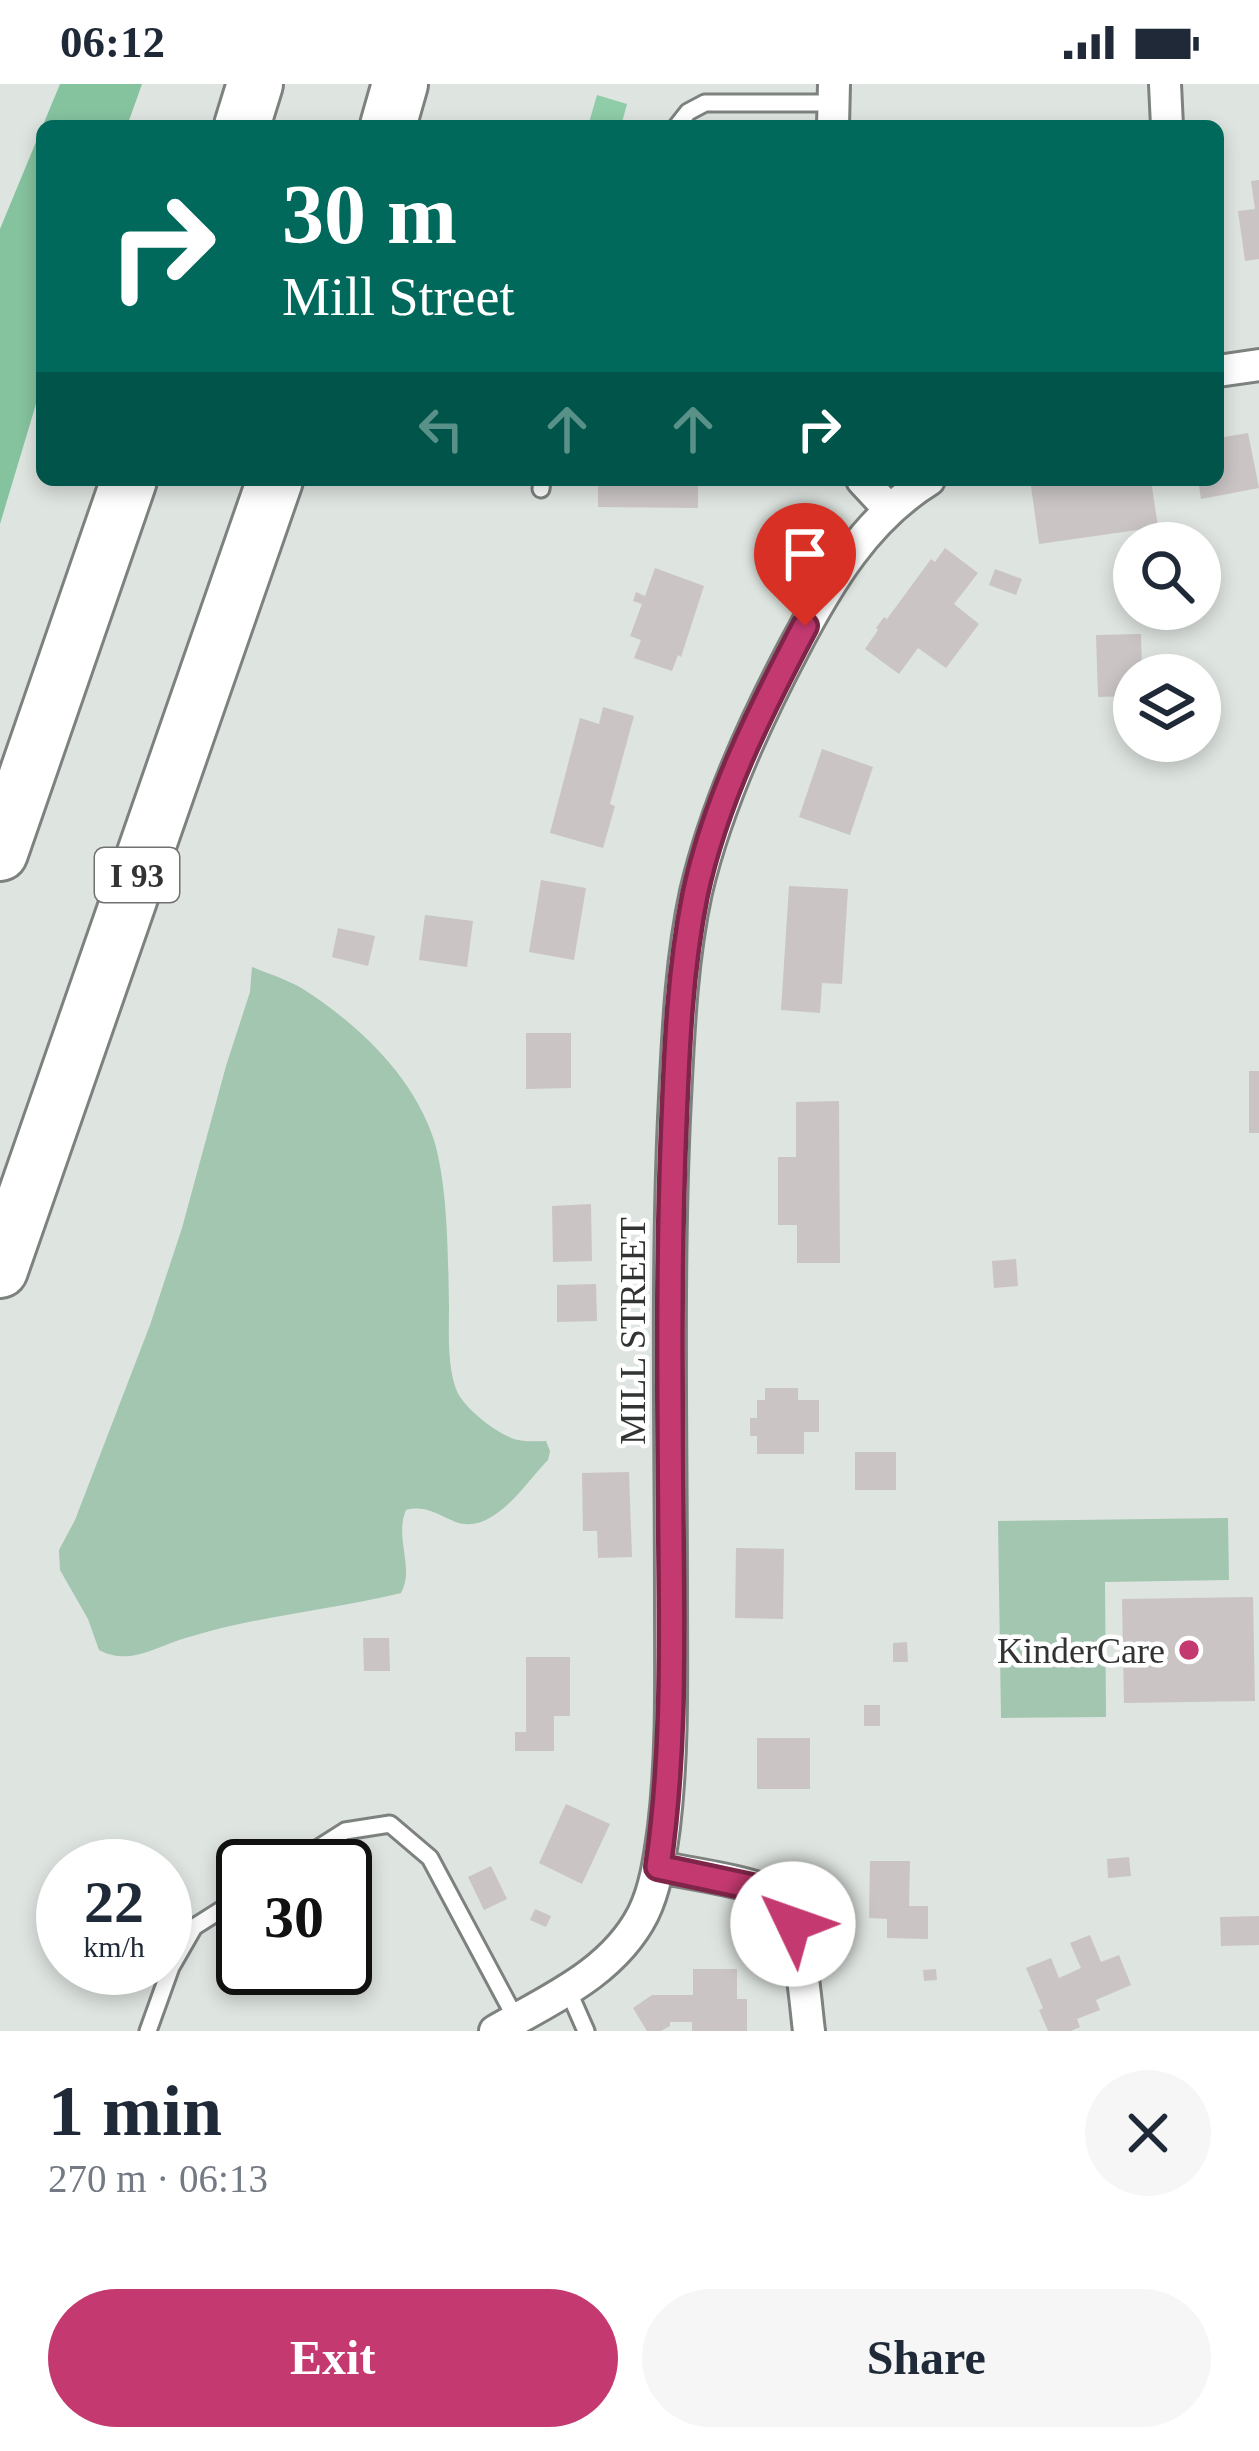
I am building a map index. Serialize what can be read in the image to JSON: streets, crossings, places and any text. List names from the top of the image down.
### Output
{
  "streets": {
    "highway": ["I 93"],
    "street": ["MILL STREET"]
  },
  "places": ["KinderCare"],
  "page": {
    "status": "06:12",
    "turn": ["30 m", "Mill Street"],
    "speed": "22 km/h",
    "limit": "30",
    "heading": ["1 min", "270 m · 06:13"],
    "buttons": ["Exit", "Share"]
  }
}
